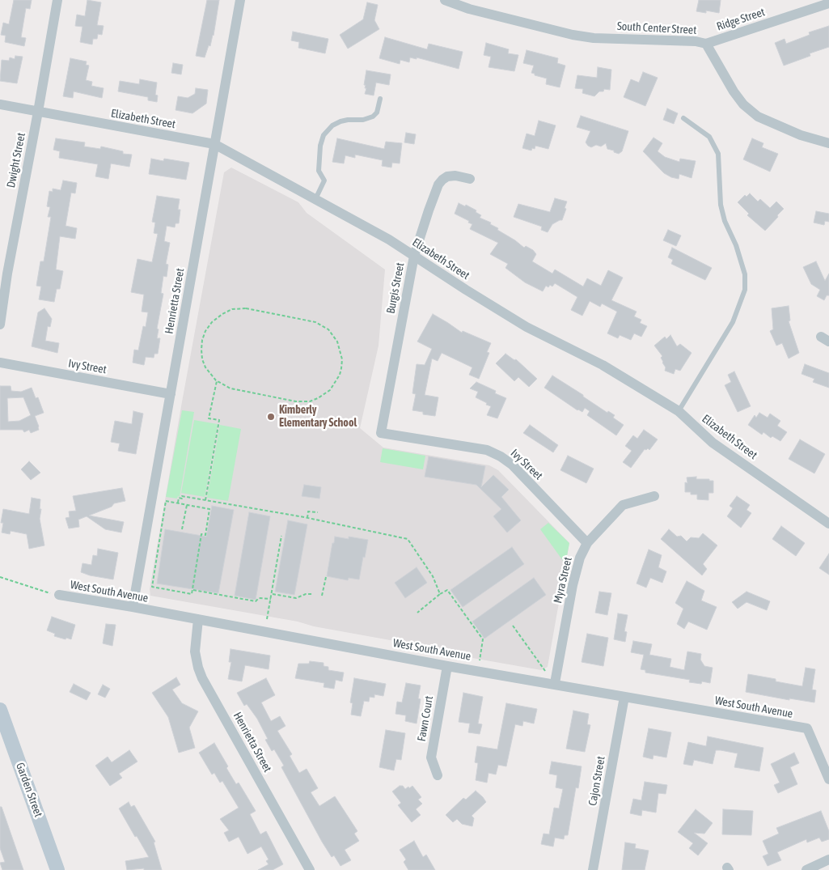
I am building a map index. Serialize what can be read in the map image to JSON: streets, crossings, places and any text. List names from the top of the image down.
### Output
{
  "streets": {
    "street": [
      "Ridge Street",
      "South Center Street",
      "Elizabeth Street",
      "Dwight Street",
      "Burgis Street",
      "Henrietta Street",
      "Ivy Street",
      "Myra Street",
      "West South Avenue",
      "Fawn Court",
      "Cajon Street",
      "Garden Street"
    ]
  },
  "crossings": [
    ["Ridge Street", "South Center Street"],
    ["Elizabeth Street", "Dwight Street"],
    ["Elizabeth Street", "Burgis Street"],
    ["Elizabeth Street", "Henrietta Street"],
    ["Burgis Street", "Ivy Street"],
    ["Henrietta Street", "Ivy Street"],
    ["Henrietta Street", "West South Avenue"],
    ["Ivy Street", "Myra Street"],
    ["Myra Street", "West South Avenue"],
    ["West South Avenue", "Fawn Court"],
    ["West South Avenue", "Cajon Street"]
  ],
  "places": ["Kimberly Elementary School"]
}
